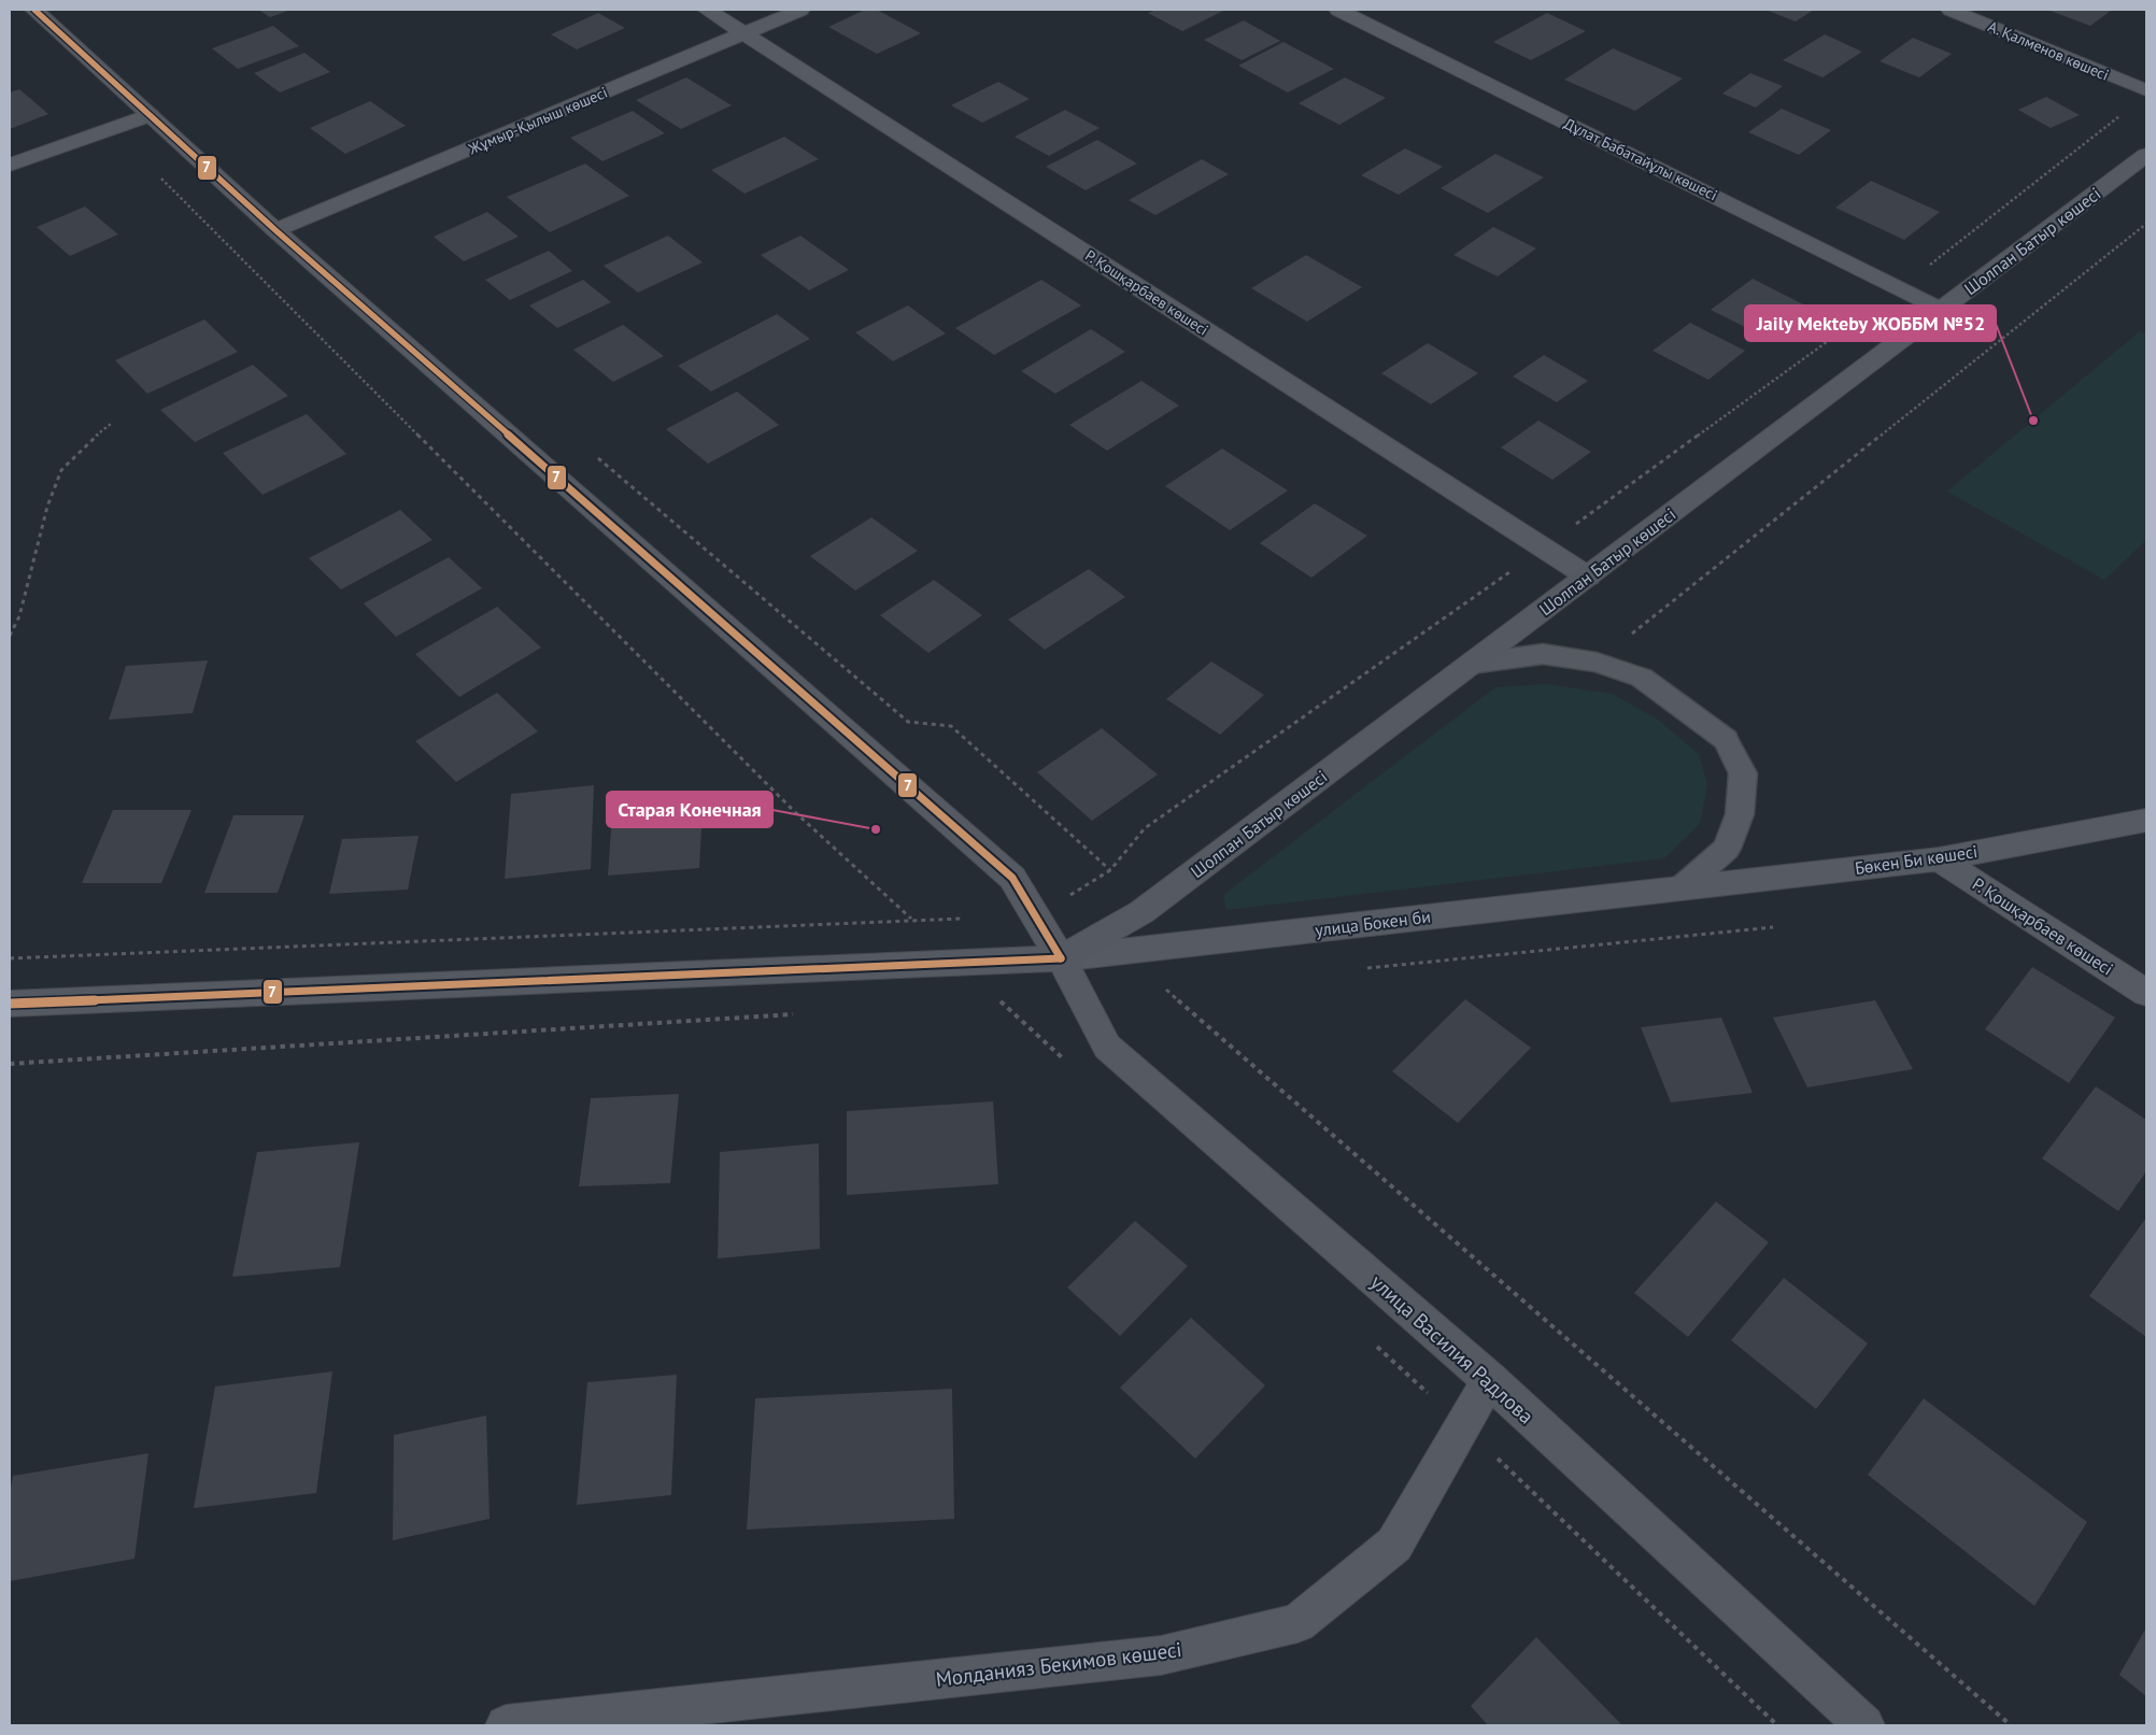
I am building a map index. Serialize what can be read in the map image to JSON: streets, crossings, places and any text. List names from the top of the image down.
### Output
{
  "streets": {
    "street": [
      "А. Қалменов көшесі",
      "Жұмыр-Қылыш көшесі",
      "Дұлат Бабатайұлы көшесі",
      "Шолпан Батыр көшесі",
      "Р. Қошқарбаев көшесі",
      "Бөкен Би көшесі",
      "улица Бокен би",
      "улица Василия Радлова",
      "Молданияз Бекимов көшесі"
    ]
  },
  "crossings": [
    ["Жұмыр-Қылыш көшесі", "Р. Қошқарбаев көшесі"],
    ["Жұмыр-Қылыш көшесі", "улица Василия Радлова"],
    ["Дұлат Бабатайұлы көшесі", "Шолпан Батыр көшесі"],
    ["Шолпан Батыр көшесі", "Р. Қошқарбаев көшесі"],
    ["Шолпан Батыр көшесі", "улица Бокен би"],
    ["Шолпан Батыр көшесі", "улица Василия Радлова"],
    ["Р. Қошқарбаев көшесі", "Бөкен Би көшесі"],
    ["Бөкен Би көшесі", "улица Бокен би"],
    ["улица Бокен би", "улица Василия Радлова"],
    ["улица Василия Радлова", "Молданияз Бекимов көшесі"]
  ],
  "places": ["Jaily Mekteby ЖОББМ №52", "Старая Конечная"],
  "lines": ["transit line 7"]
}
